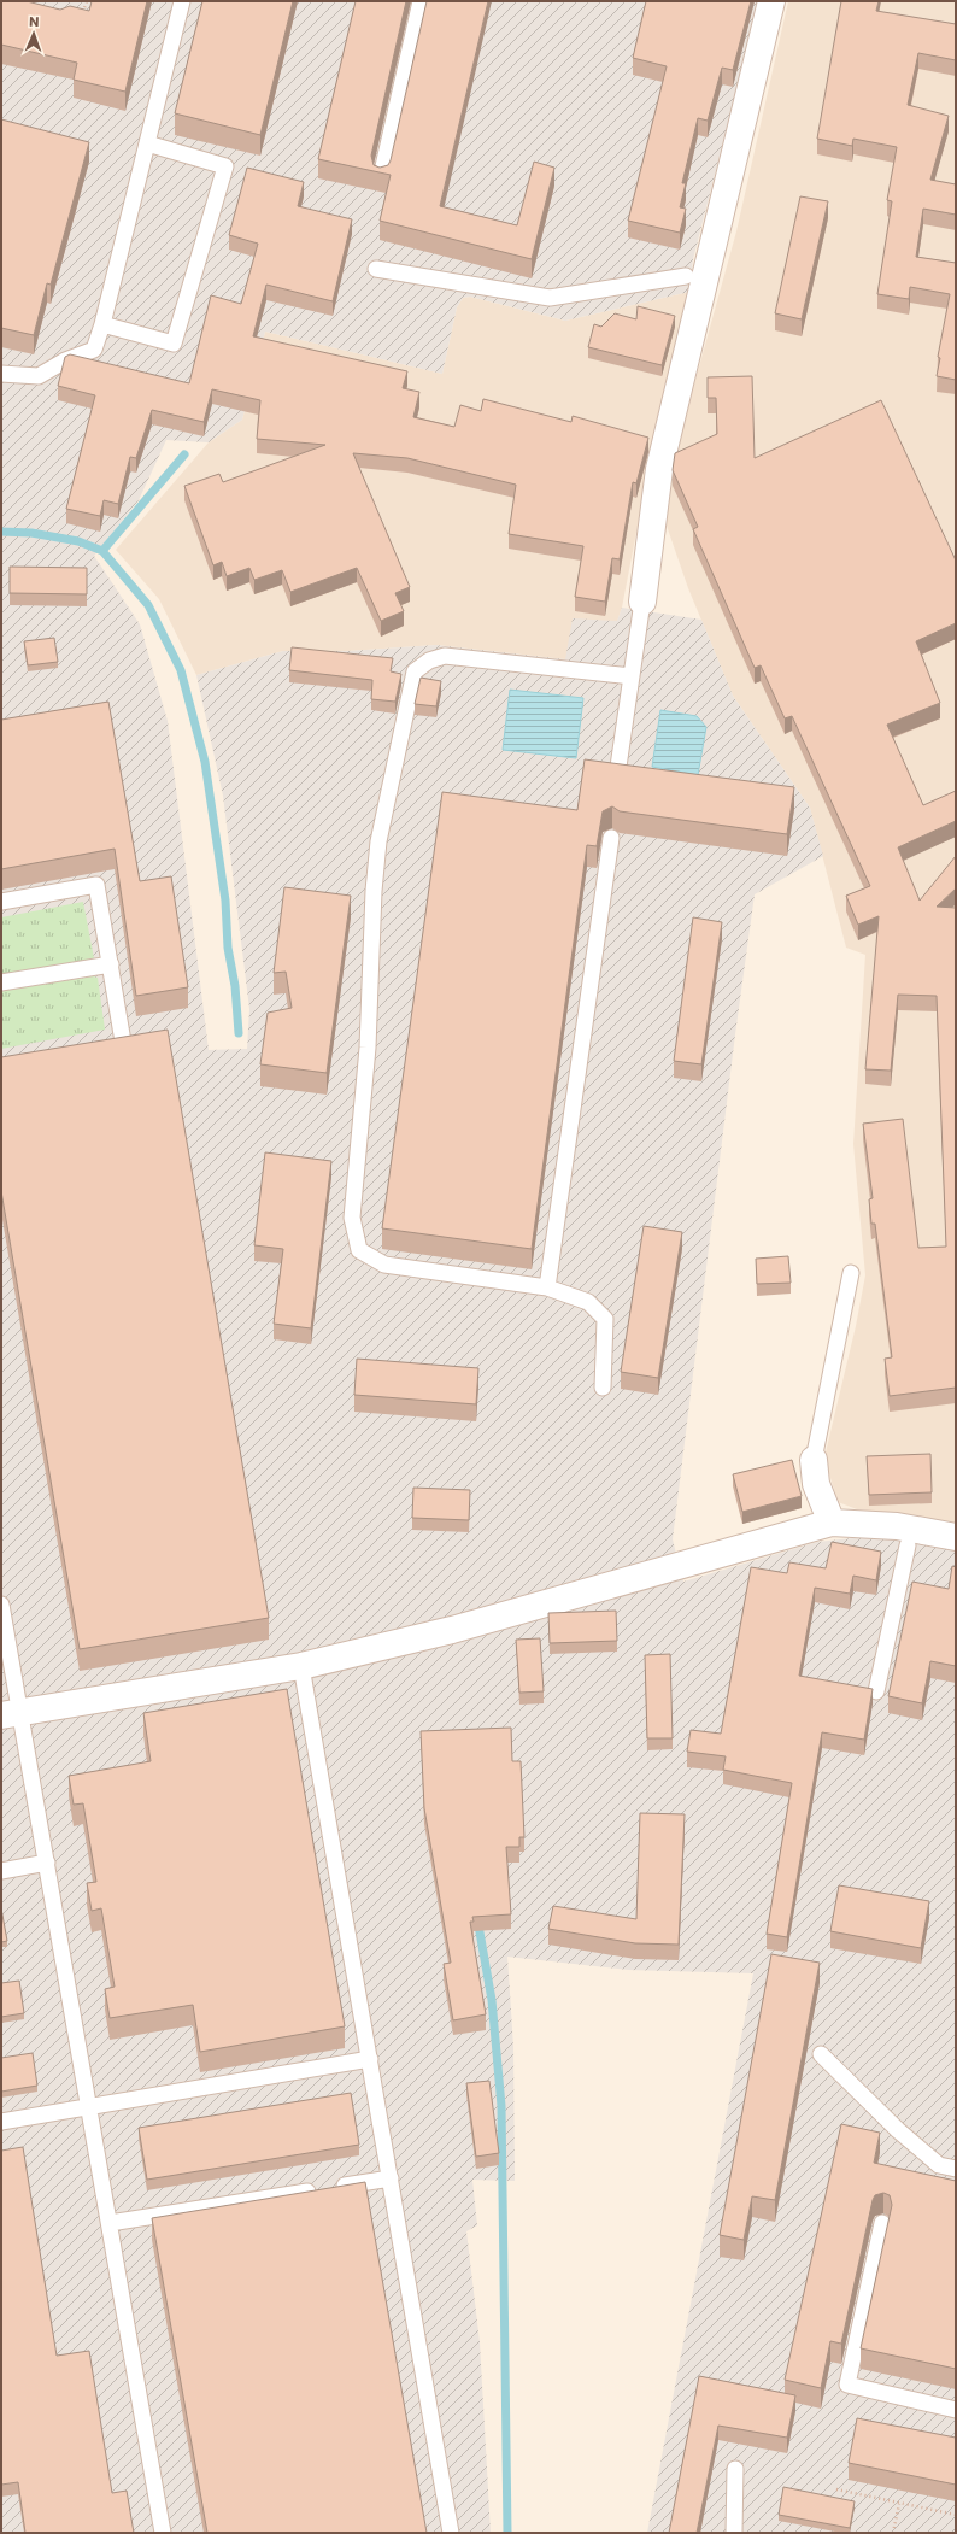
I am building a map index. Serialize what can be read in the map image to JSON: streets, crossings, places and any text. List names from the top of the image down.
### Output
{
  "north": "top"
}
